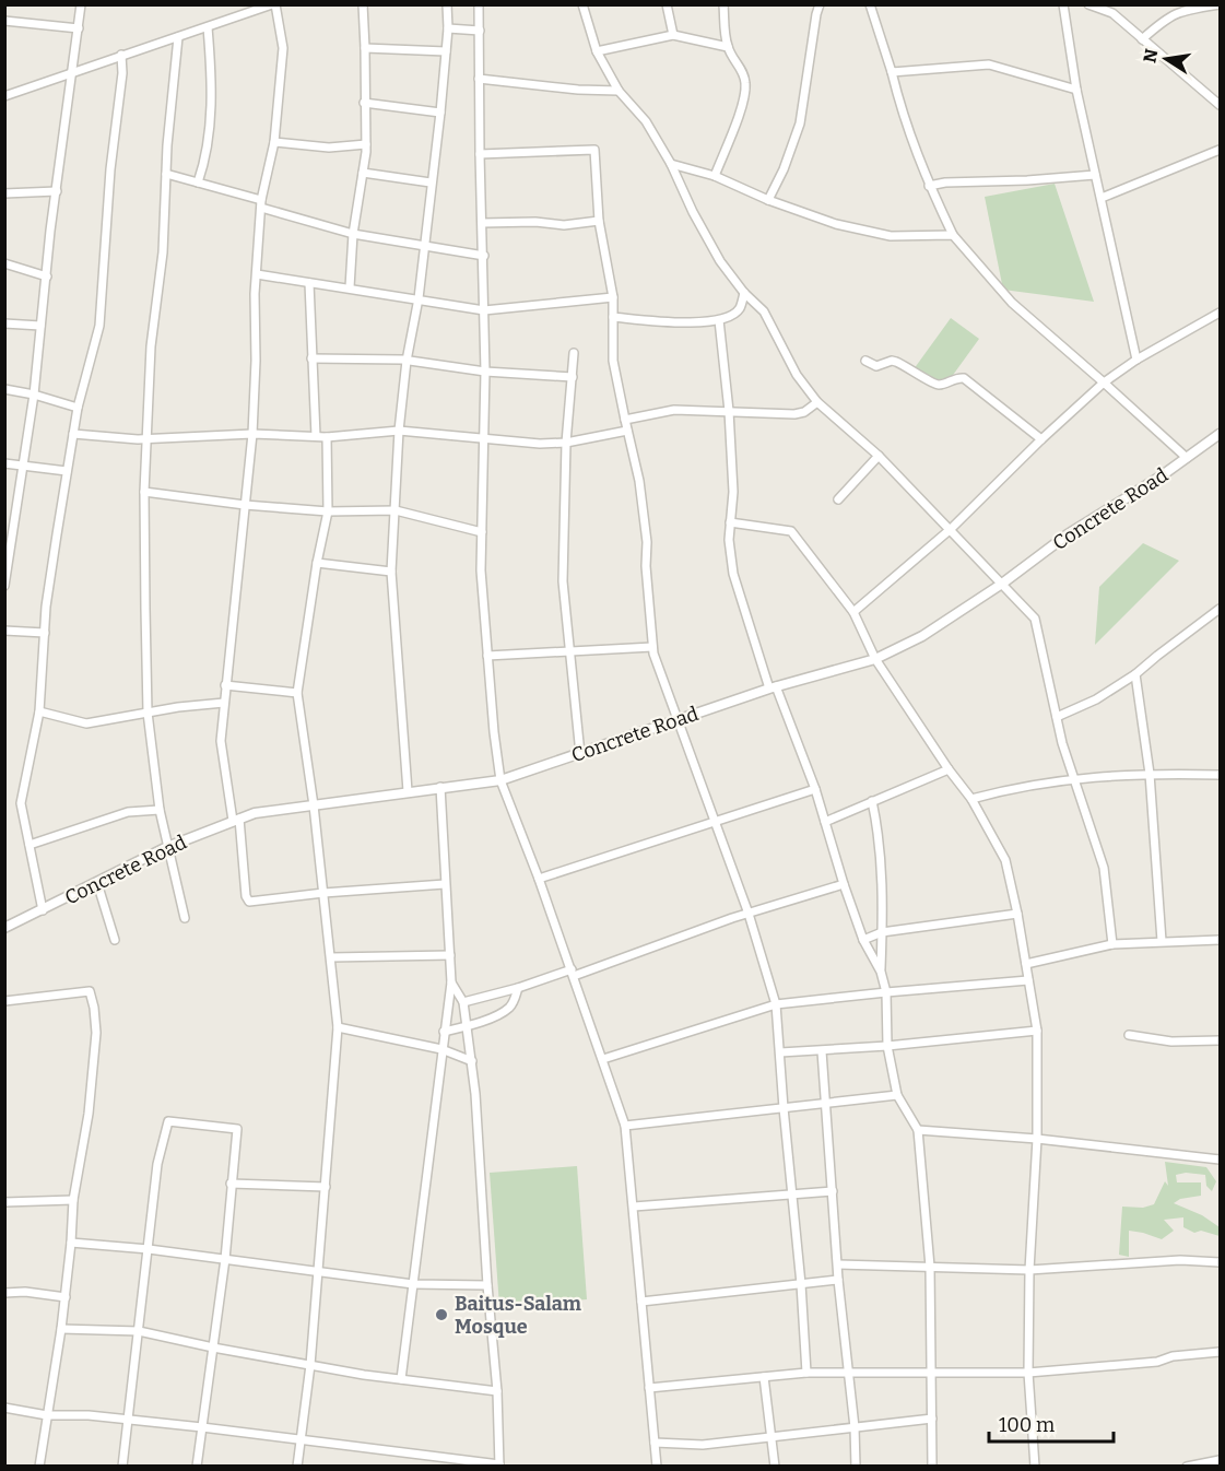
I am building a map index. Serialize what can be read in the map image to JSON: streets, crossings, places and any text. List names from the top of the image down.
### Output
{
  "streets": {
    "street": ["Concrete Road"]
  },
  "places": ["Baitus-Salam Mosque"],
  "scale_bar": "100 m",
  "north": "left"
}
